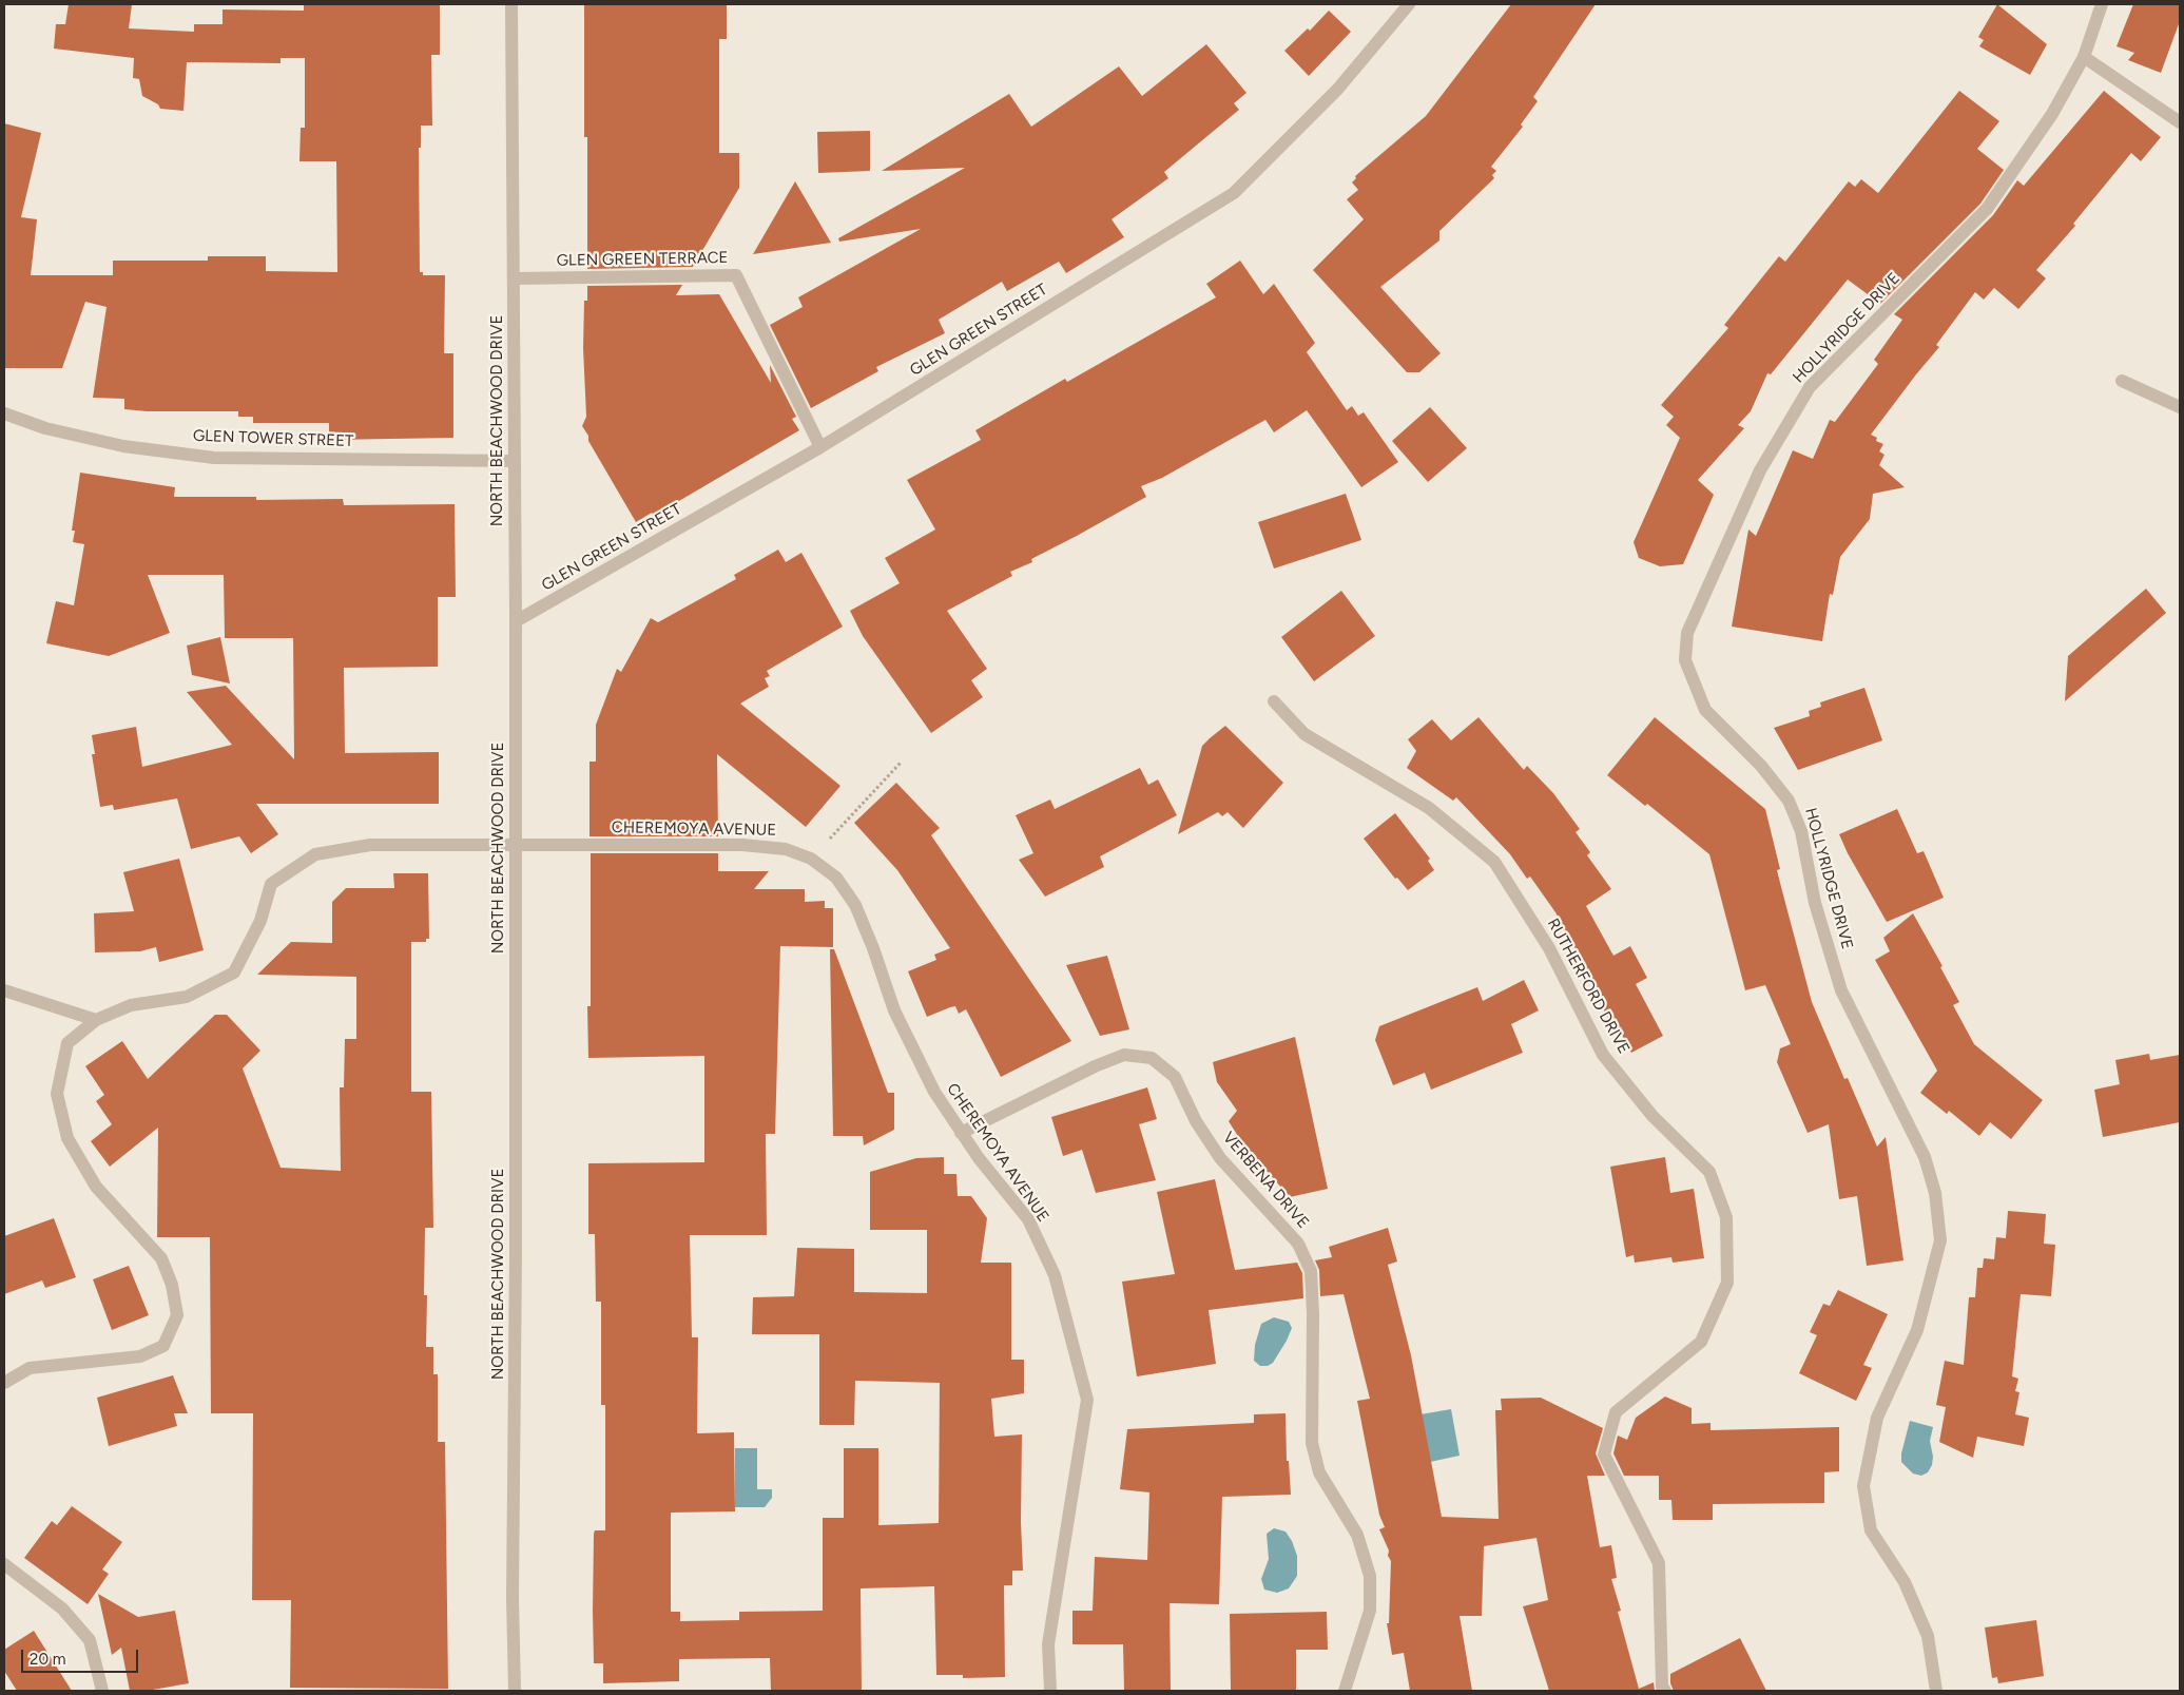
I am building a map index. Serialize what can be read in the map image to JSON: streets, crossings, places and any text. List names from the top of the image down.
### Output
{
  "streets": {
    "street": [
      "GLEN GREEN TERRACE",
      "HOLLYRIDGE DRIVE",
      "GLEN GREEN STREET",
      "NORTH BEACHWOOD DRIVE",
      "GLEN TOWER STREET",
      "CHEREMOYA AVENUE",
      "RUTHERFORD DRIVE",
      "VERBENA DRIVE"
    ]
  },
  "crossings": [
    ["GLEN GREEN TERRACE", "GLEN GREEN STREET"],
    ["GLEN GREEN TERRACE", "NORTH BEACHWOOD DRIVE"],
    ["GLEN GREEN STREET", "NORTH BEACHWOOD DRIVE"],
    ["NORTH BEACHWOOD DRIVE", "GLEN TOWER STREET"],
    ["NORTH BEACHWOOD DRIVE", "CHEREMOYA AVENUE"],
    ["CHEREMOYA AVENUE", "VERBENA DRIVE"]
  ],
  "scale_bar": "20 m"
}
